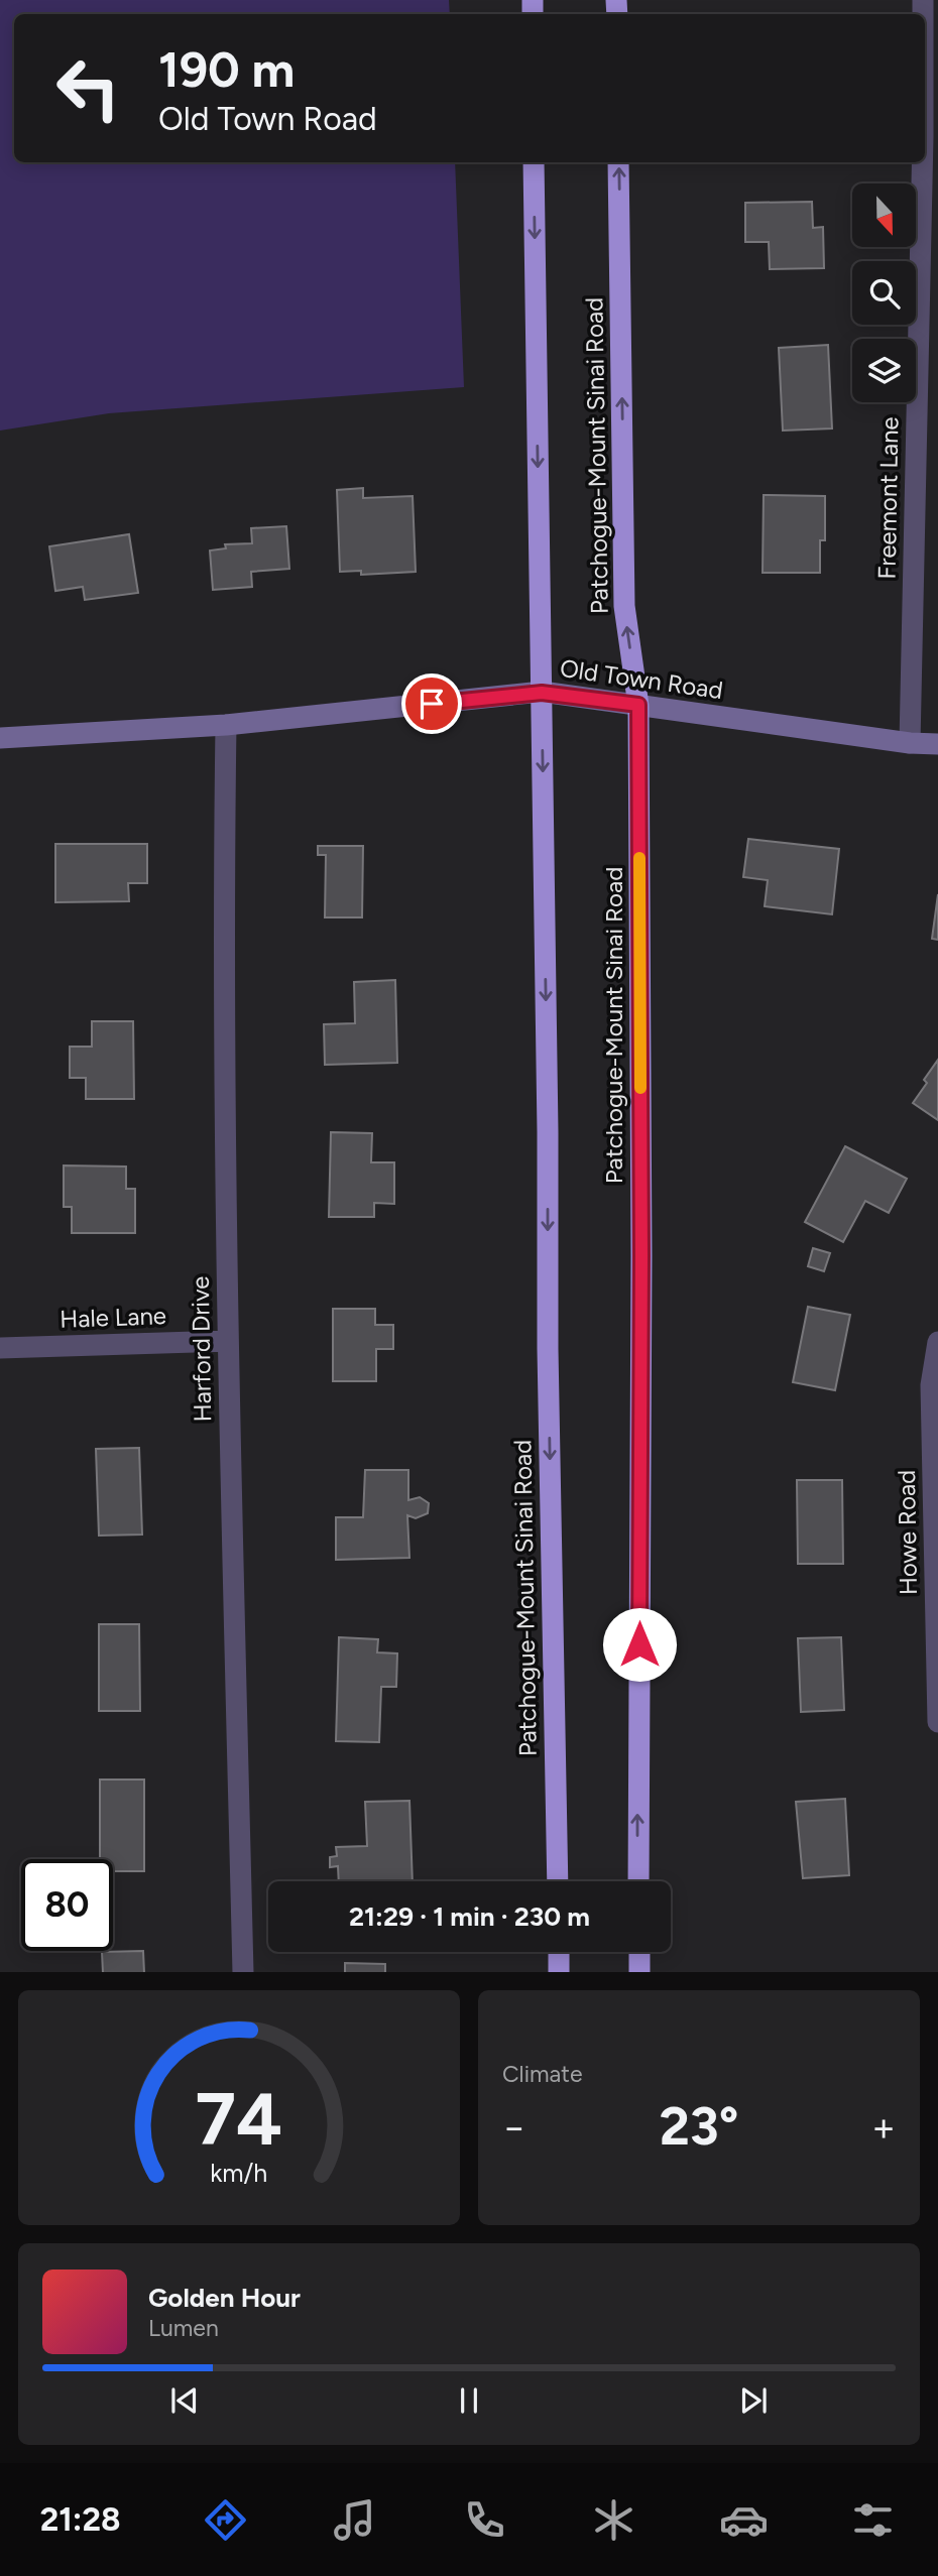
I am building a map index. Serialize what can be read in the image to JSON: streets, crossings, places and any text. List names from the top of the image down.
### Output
{
  "streets": {
    "highway": ["Patchogue-Mount Sinai Road"],
    "main road": ["Old Town Road"],
    "street": [
      "Freemont Lane",
      "Hale Lane",
      "Harford Drive",
      "Howe Road"
    ]
  },
  "crossings": [
    ["Patchogue-Mount Sinai Road", "Old Town Road"],
    ["Freemont Lane", "Old Town Road"],
    ["Old Town Road", "Harford Drive"],
    ["Hale Lane", "Harford Drive"]
  ],
  "north": "bottom",
  "page": {
    "turn": ["190 m", "Old Town Road"],
    "limit": "80",
    "trip": "21:29 · 1 min · 230 m",
    "tile": "Climate",
    "heat": ["−", "23°", "+"],
    "song": ["Golden Hour", "Lumen"],
    "tabs": "21:28",
    "gauge": ["74", "km/h"]
  }
}
